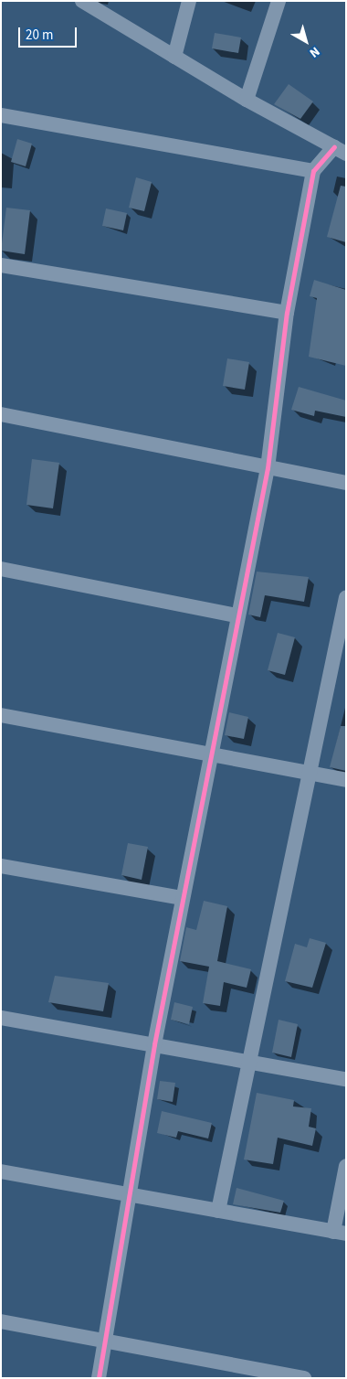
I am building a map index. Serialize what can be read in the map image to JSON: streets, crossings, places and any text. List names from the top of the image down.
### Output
{
  "scale_bar": "20 m",
  "north": "bottom right"
}
